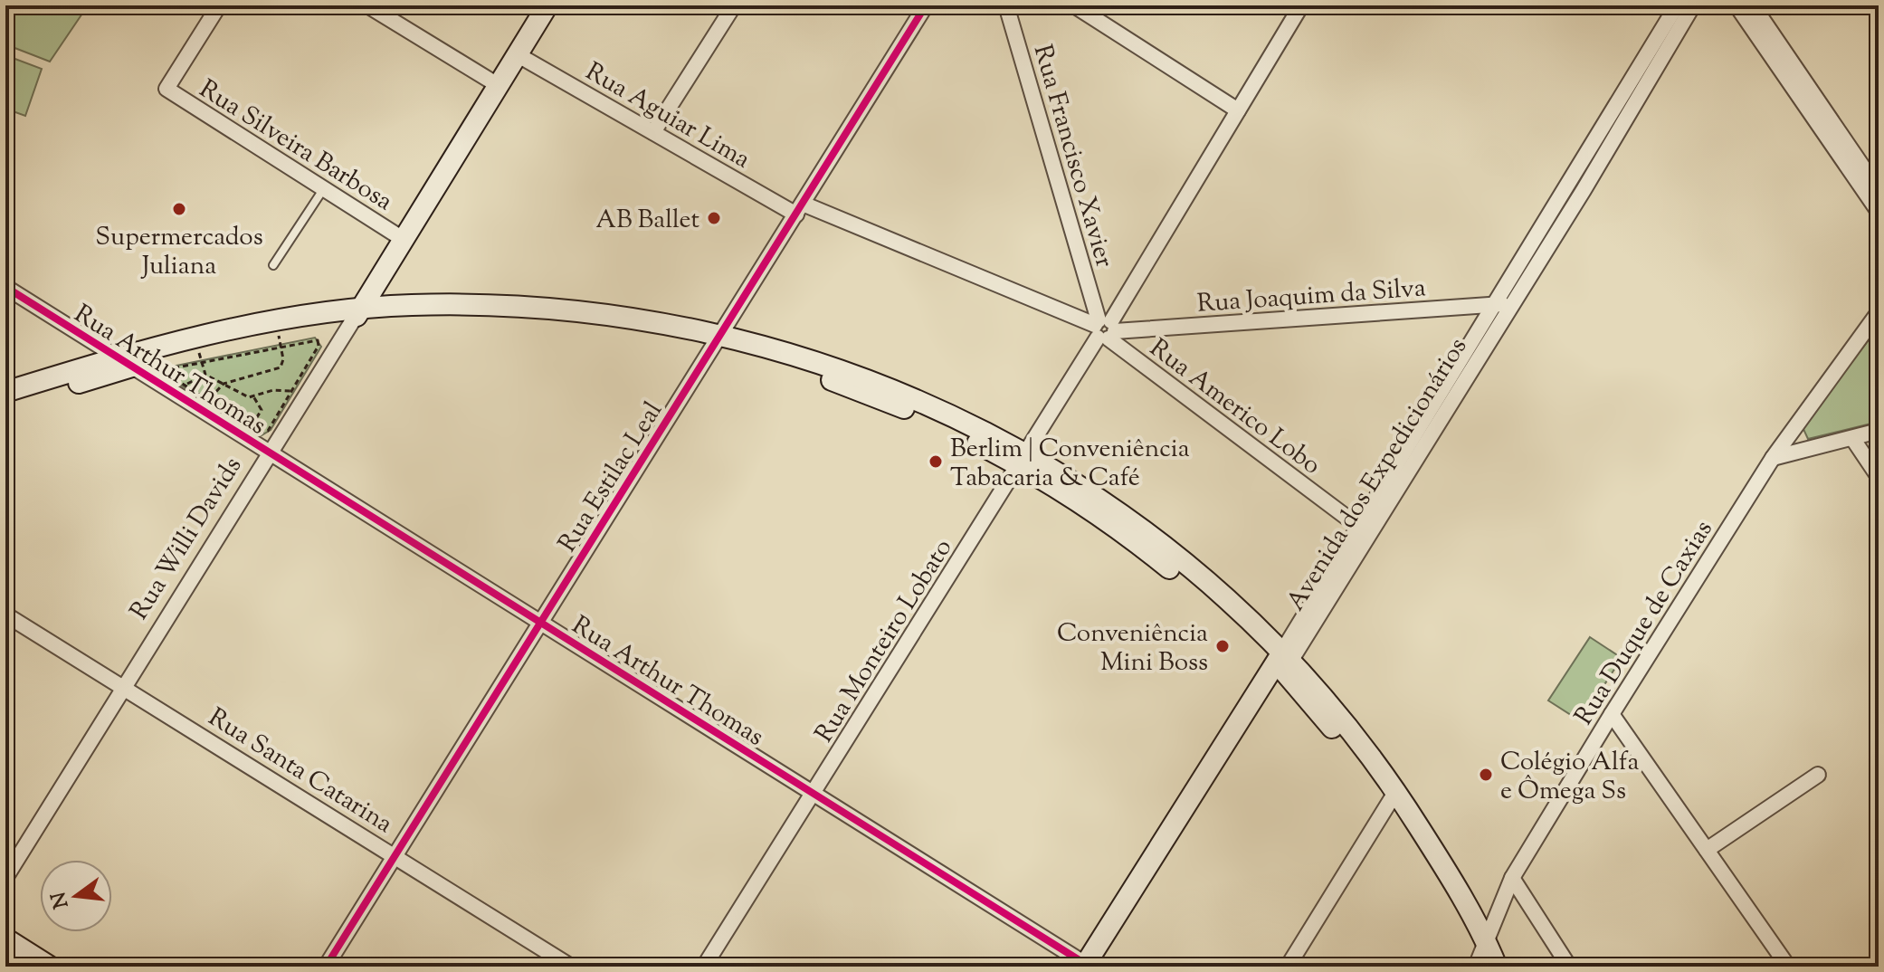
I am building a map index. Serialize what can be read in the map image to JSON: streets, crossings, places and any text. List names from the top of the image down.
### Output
{
  "streets": {
    "main road": ["Avenida dos Expedicionários", "Rua Willi Davids"],
    "street": [
      "Rua Aguiar Lima",
      "Rua Silveira Barbosa",
      "Rua Francisco Xavier",
      "Rua Joaquim da Silva",
      "Rua Arthur Thomas",
      "Rua Americo Lobo",
      "Rua Estilac Leal",
      "Rua Duque de Caxias",
      "Rua Monteiro Lobato",
      "Rua Santa Catarina"
    ]
  },
  "crossings": [
    ["Rua Aguiar Lima", "Rua Francisco Xavier"],
    ["Rua Aguiar Lima", "Rua Joaquim da Silva"],
    ["Rua Aguiar Lima", "Rua Americo Lobo"],
    ["Rua Aguiar Lima", "Rua Estilac Leal"],
    ["Rua Aguiar Lima", "Rua Willi Davids"],
    ["Rua Aguiar Lima", "Rua Monteiro Lobato"],
    ["Rua Silveira Barbosa", "Rua Willi Davids"],
    ["Rua Francisco Xavier", "Rua Joaquim da Silva"],
    ["Rua Francisco Xavier", "Rua Americo Lobo"],
    ["Rua Francisco Xavier", "Rua Monteiro Lobato"],
    ["Rua Joaquim da Silva", "Rua Americo Lobo"],
    ["Rua Joaquim da Silva", "Avenida dos Expedicionários"],
    ["Rua Joaquim da Silva", "Rua Monteiro Lobato"],
    ["Rua Arthur Thomas", "Avenida dos Expedicionários"],
    ["Rua Arthur Thomas", "Rua Estilac Leal"],
    ["Rua Arthur Thomas", "Rua Willi Davids"],
    ["Rua Arthur Thomas", "Rua Monteiro Lobato"],
    ["Rua Americo Lobo", "Avenida dos Expedicionários"],
    ["Rua Americo Lobo", "Rua Monteiro Lobato"],
    ["Rua Estilac Leal", "Rua Santa Catarina"],
    ["Rua Willi Davids", "Rua Santa Catarina"]
  ],
  "places": [
    "Supermercados Juliana",
    "AB Ballet",
    "Berlim | Conveniência Tabacaria & Café",
    "Conveniência Mini Boss",
    "Colégio Alfa e Ômega Ss"
  ],
  "north": "left"
}
